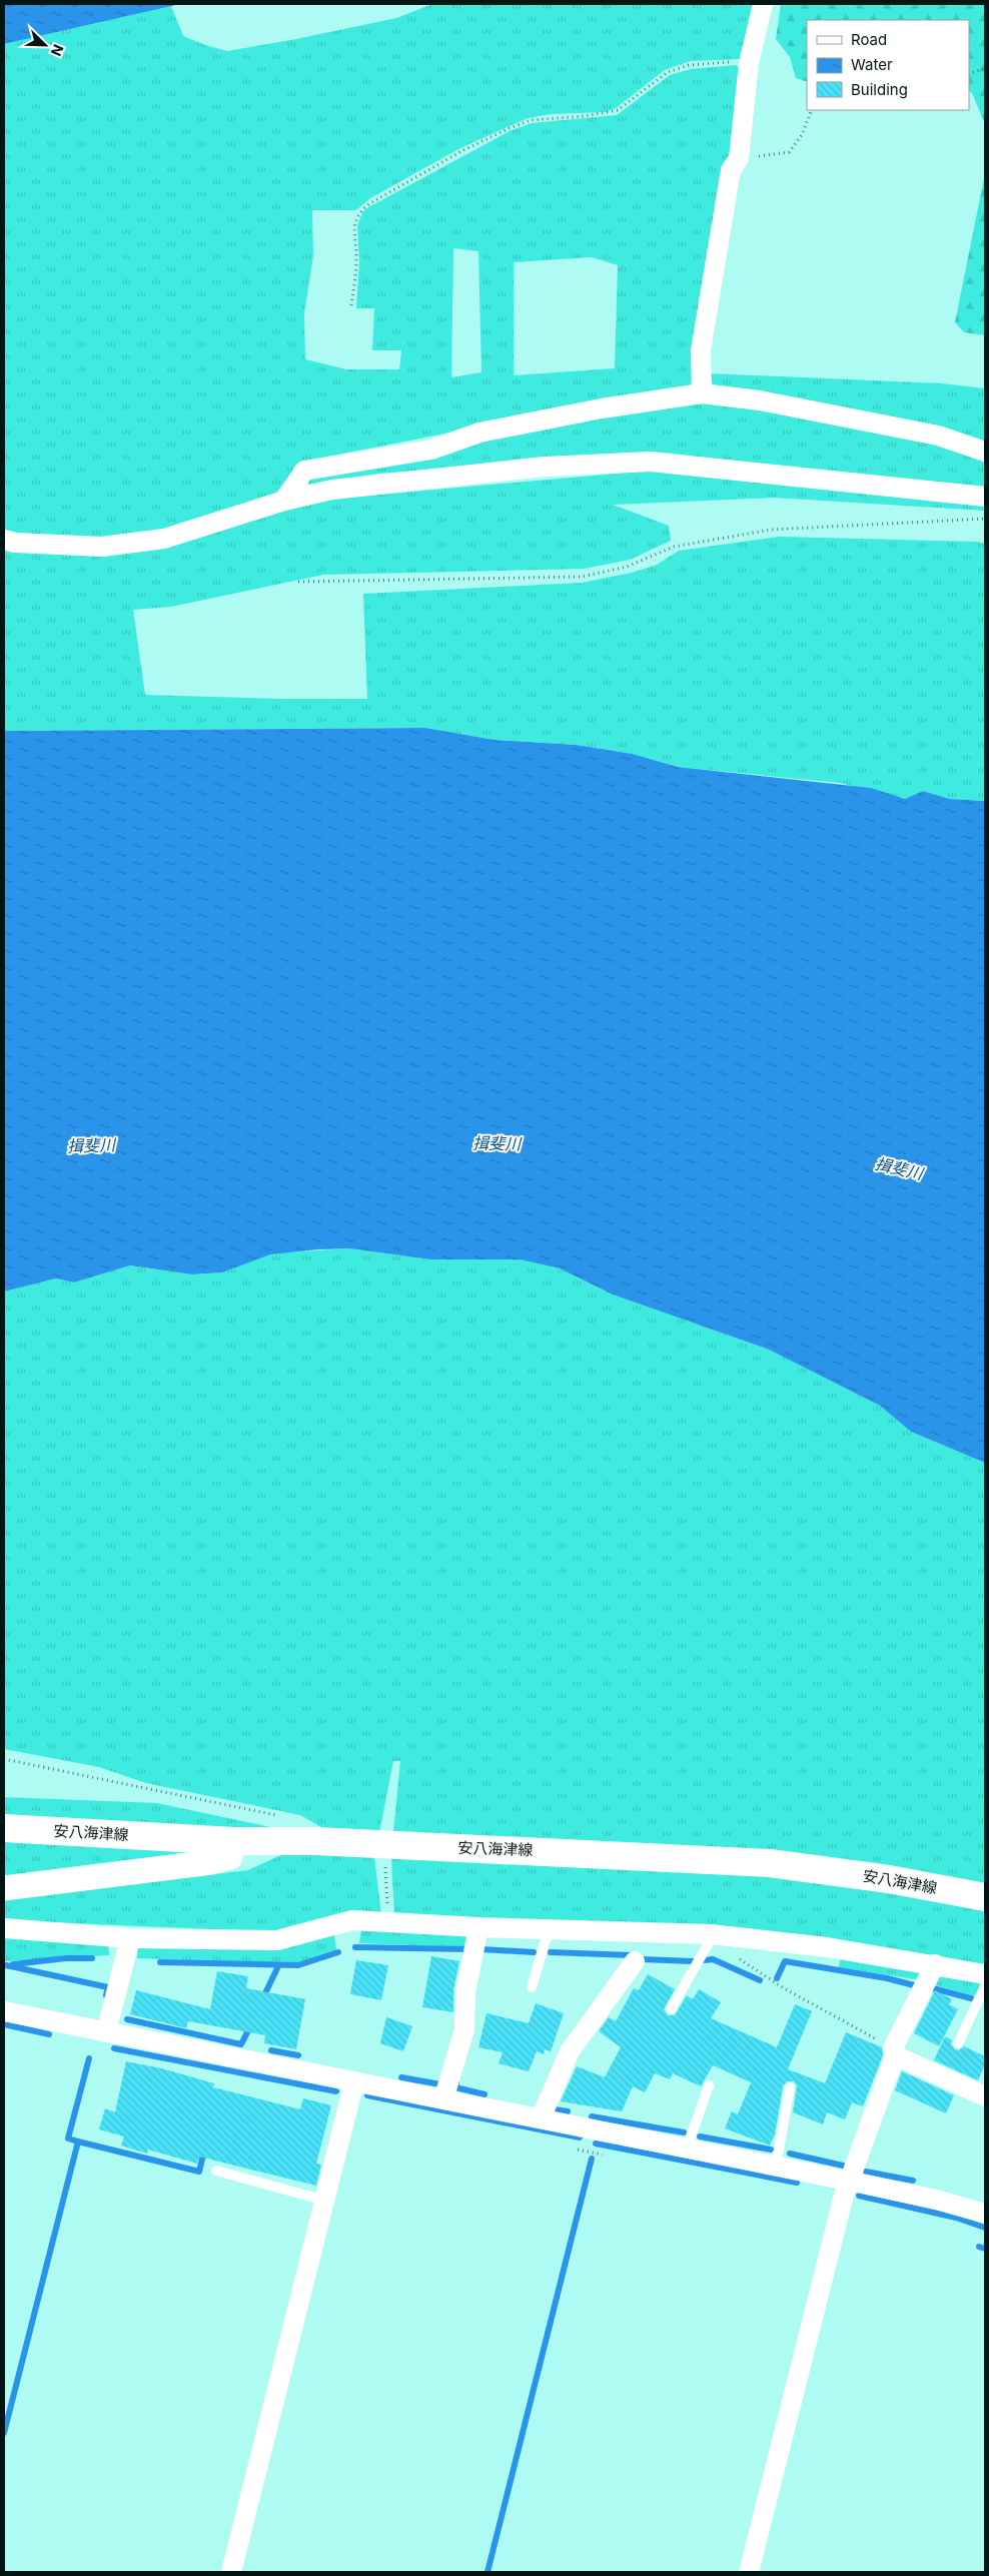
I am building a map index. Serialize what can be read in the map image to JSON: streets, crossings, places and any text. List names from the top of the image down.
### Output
{
  "streets": {
    "main road": ["安八海津線"]
  },
  "water": ["揖斐川"],
  "legend": ["Road", "Water", "Building"],
  "north": "bottom right"
}
